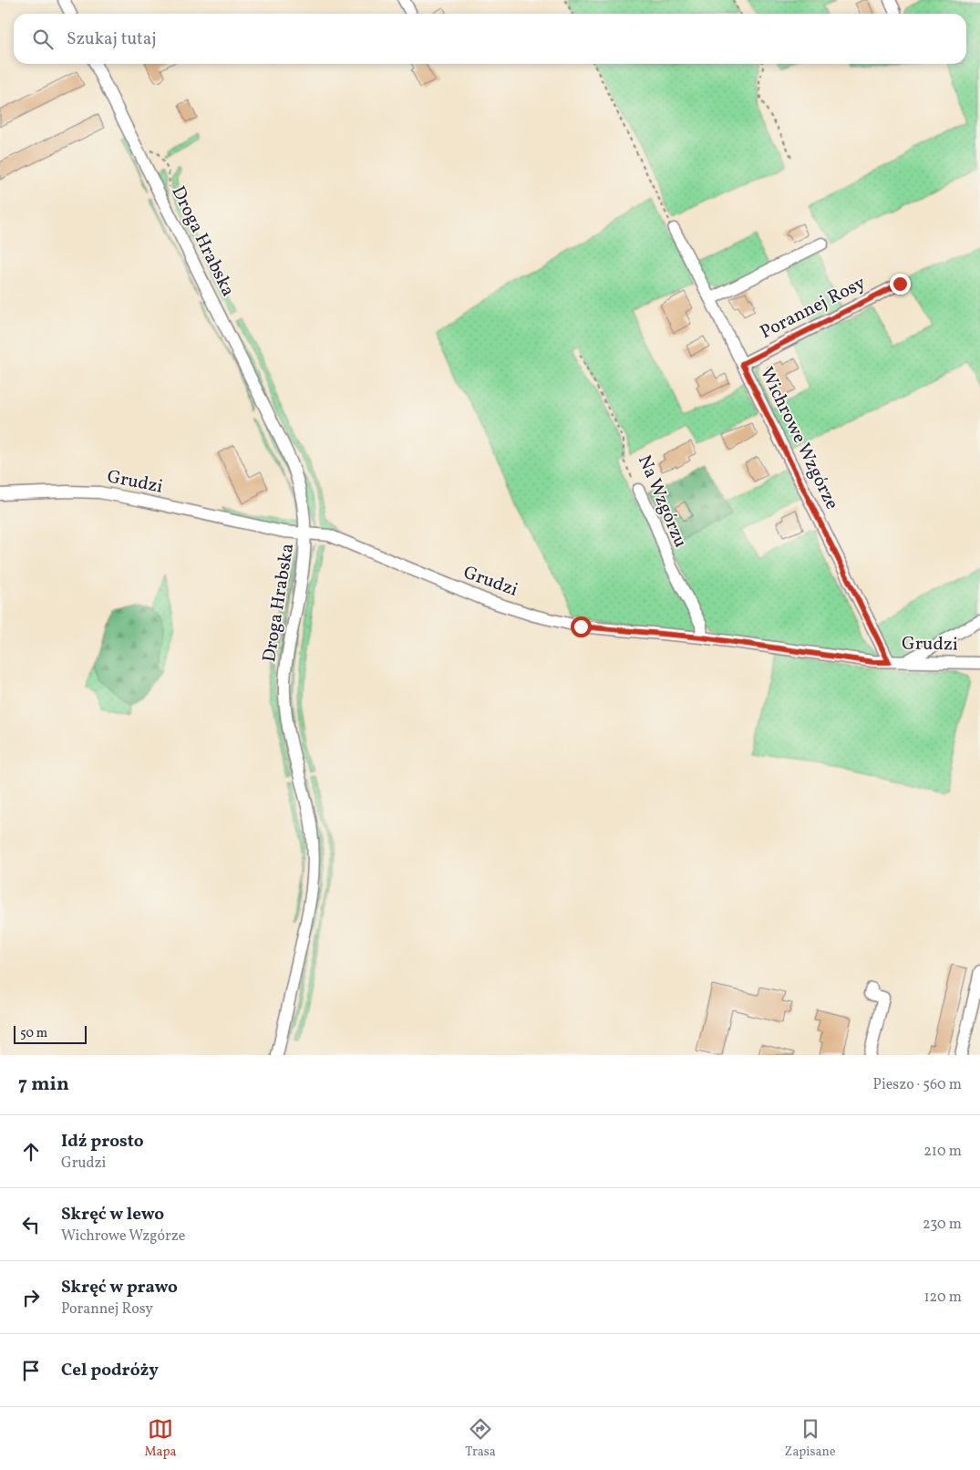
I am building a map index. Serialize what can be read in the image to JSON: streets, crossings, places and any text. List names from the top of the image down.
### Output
{
  "streets": {
    "street": [
      "Droga Hrabska",
      "Porannej Rosy",
      "Wichrowe Wzgórze",
      "Grudzi",
      "Na Wzgórzu"
    ]
  },
  "crossings": [
    ["Droga Hrabska", "Grudzi"],
    ["Porannej Rosy", "Wichrowe Wzgórze"],
    ["Wichrowe Wzgórze", "Grudzi"],
    ["Grudzi", "Na Wzgórzu"]
  ],
  "scale_bar": "50 m",
  "page": {
    "search": "Szukaj tutaj",
    "scale": "50 m",
    "heading": ["7 min", "Pieszo · 560 m"],
    "list": [
      ["Idź prosto", "Grudzi", "210 m"],
      ["Skręć w lewo", "Wichrowe Wzgórze", "230 m"],
      ["Skręć w prawo", "Porannej Rosy", "120 m"],
      "Cel podróży"
    ],
    "nav": ["Mapa", "Trasa", "Zapisane"]
  }
}
